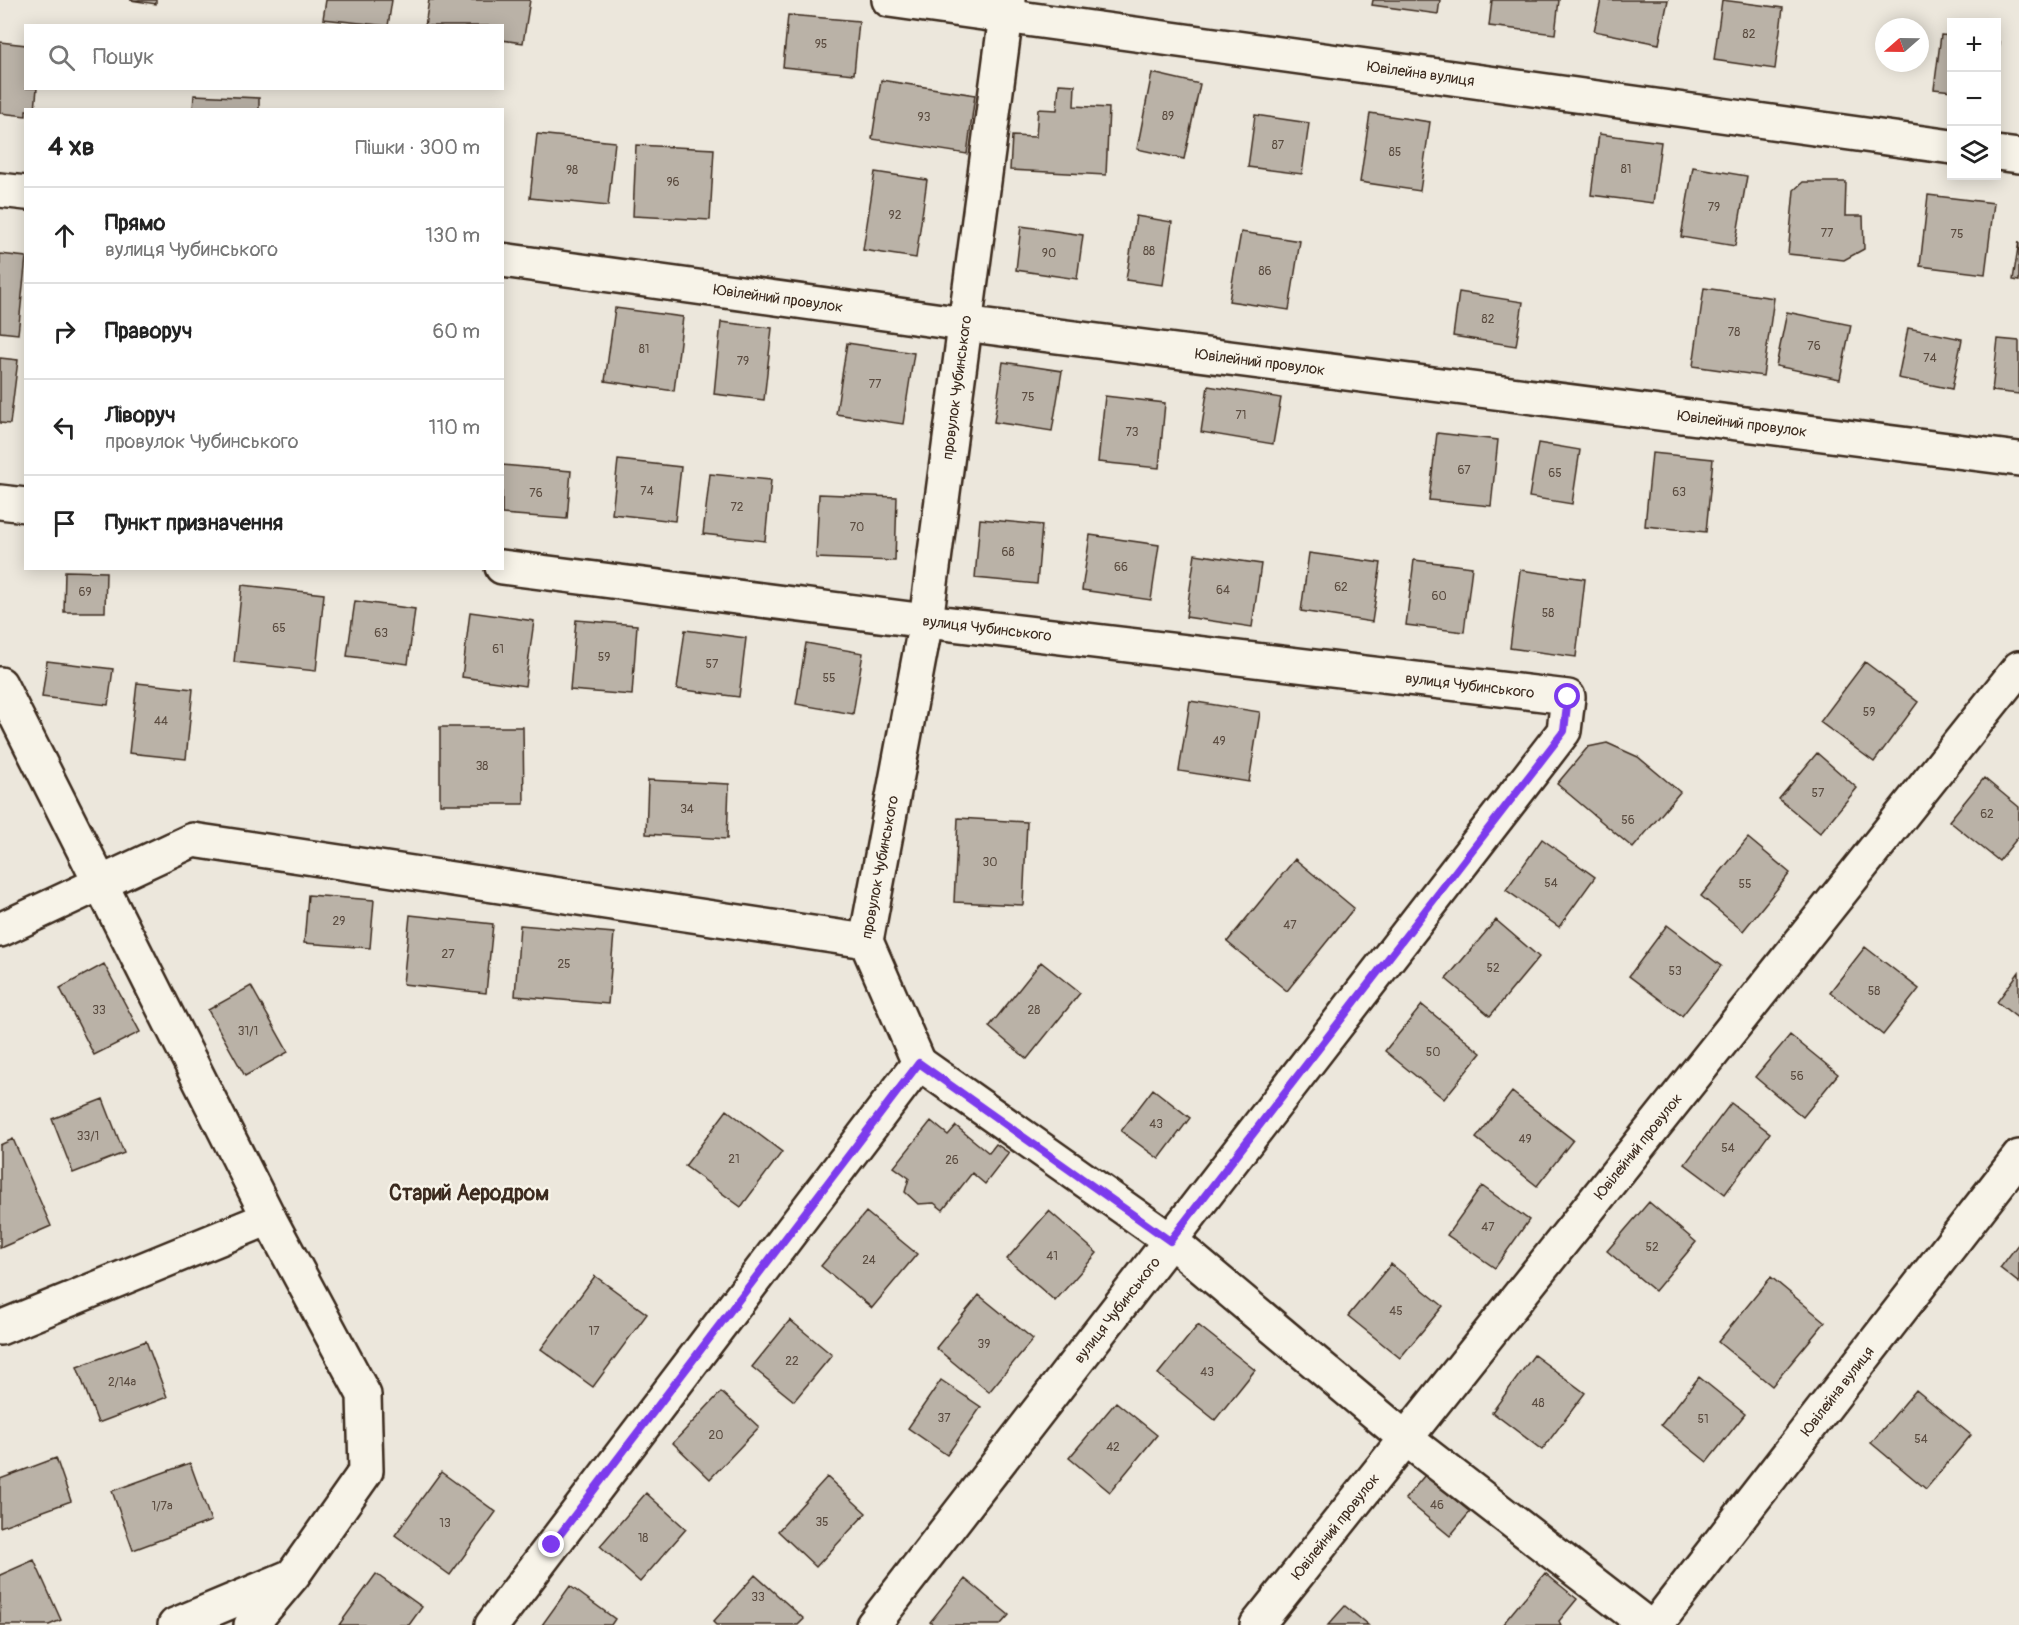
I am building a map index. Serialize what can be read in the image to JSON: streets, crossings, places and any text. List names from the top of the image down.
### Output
{
  "streets": {
    "street": [
      "Ювілейна вулиця",
      "Ювілейний провулок",
      "провулок Чубинського",
      "вулиця Чубинського"
    ]
  },
  "crossings": [
    ["Ювілейна вулиця", "провулок Чубинського"],
    ["Ювілейний провулок", "провулок Чубинського"],
    ["провулок Чубинського", "вулиця Чубинського"]
  ],
  "districts": ["Старий Аеродром"],
  "house_numbers": [
    "82",
    "95",
    "89",
    "93",
    "87",
    "85",
    "81",
    "98",
    "96",
    "79",
    "92",
    "77",
    "75",
    "88",
    "90",
    "86",
    "82",
    "78",
    "76",
    "81",
    "74",
    "79",
    "77",
    "75",
    "71",
    "73",
    "67",
    "65",
    "74",
    "63",
    "76",
    "72",
    "70",
    "68",
    "66",
    "62",
    "64",
    "69",
    "60",
    "58",
    "65",
    "63",
    "61",
    "59",
    "57",
    "55",
    "59",
    "44",
    "49",
    "38",
    "57",
    "34",
    "62",
    "56",
    "30",
    "54",
    "55",
    "29",
    "47",
    "27",
    "25",
    "52",
    "53",
    "58",
    "33",
    "28",
    "31/1",
    "50",
    "56",
    "43",
    "33/1",
    "49",
    "54",
    "21",
    "26",
    "47",
    "52",
    "41",
    "24",
    "45",
    "17",
    "39",
    "22",
    "43",
    "2/14а",
    "48",
    "37",
    "51",
    "20",
    "54",
    "42",
    "46",
    "1/7а",
    "35",
    "13",
    "18",
    "33"
  ],
  "north": "left",
  "page": {
    "map_buttons": ["+", "−"],
    "search": "Пошук",
    "heading": ["4 хв", "Пішки · 300 m"],
    "list": [
      ["Прямо", "вулиця Чубинського", "130 m"],
      ["Праворуч", "60 m"],
      ["Ліворуч", "провулок Чубинського", "110 m"],
      "Пункт призначення"
    ]
  }
}
